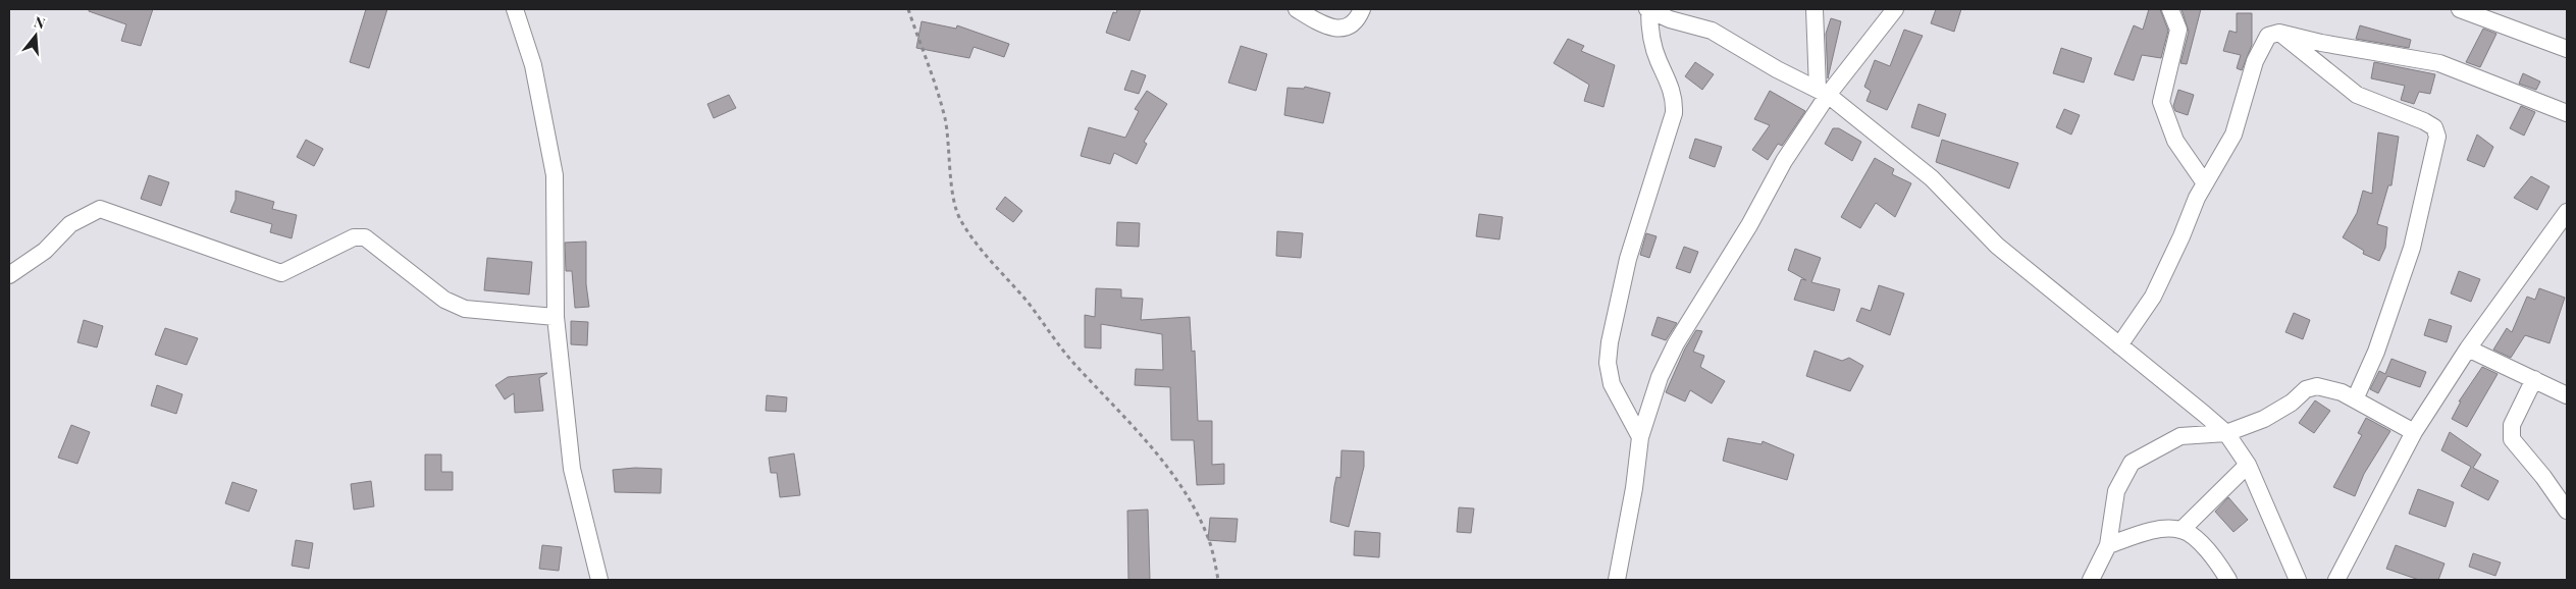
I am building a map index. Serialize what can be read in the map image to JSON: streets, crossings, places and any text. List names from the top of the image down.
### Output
{
  "north": "top"
}
